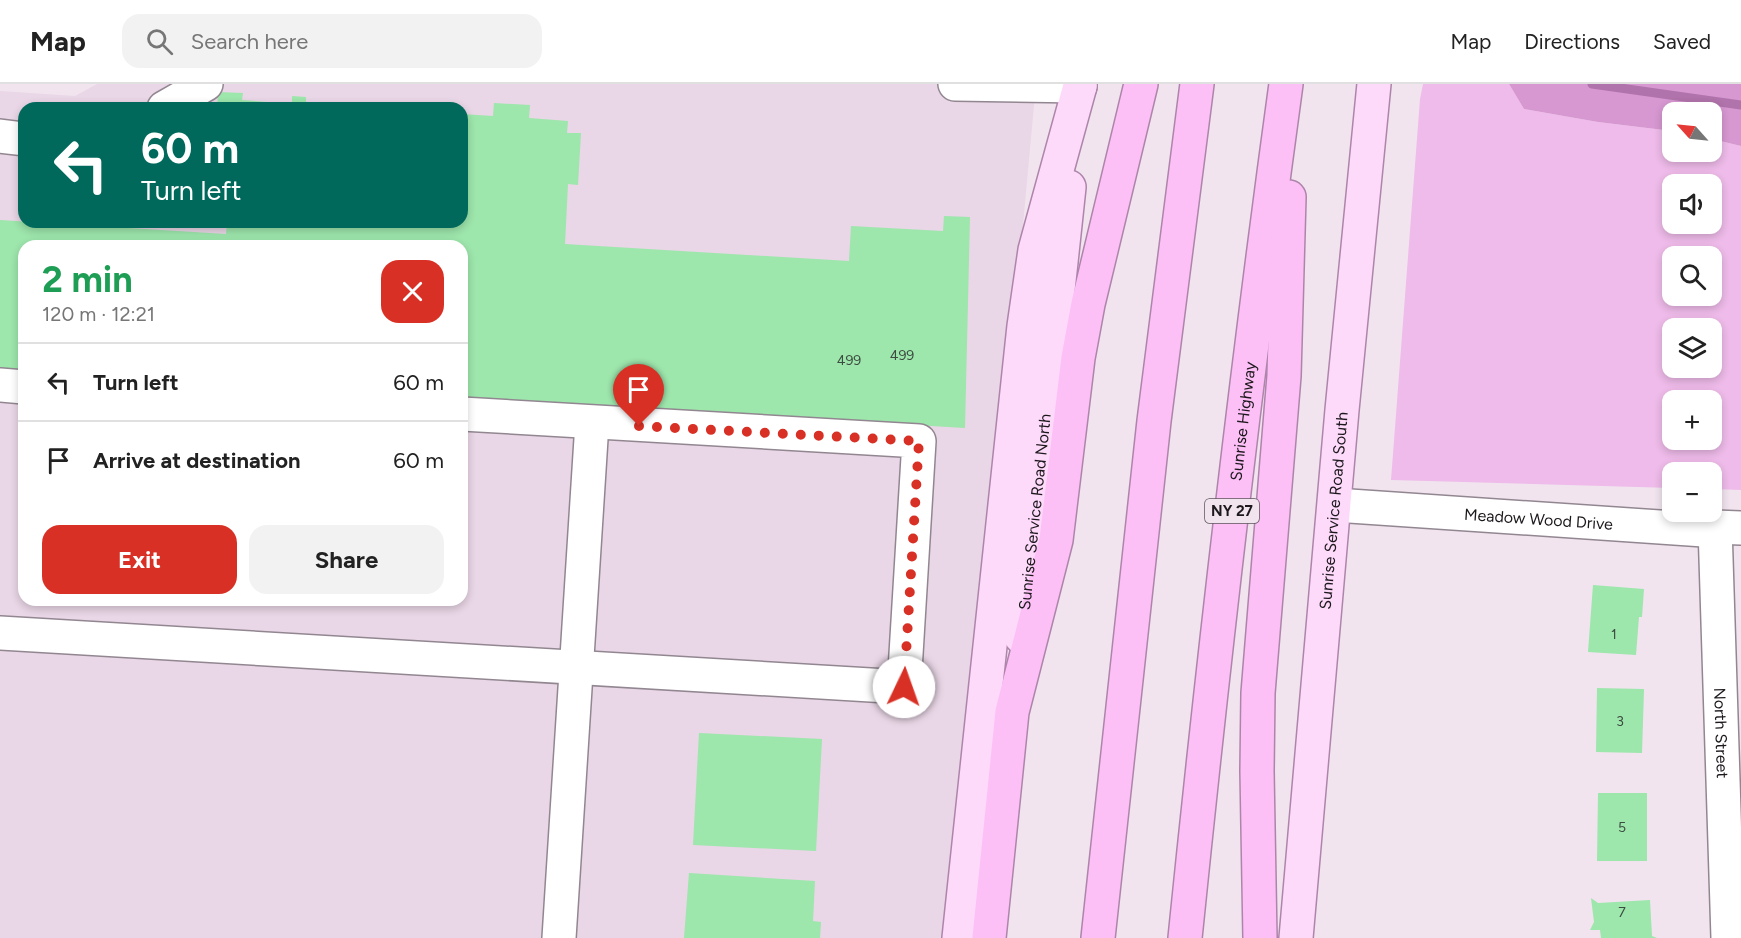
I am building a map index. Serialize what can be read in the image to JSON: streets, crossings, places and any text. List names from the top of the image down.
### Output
{
  "streets": {
    "highway": ["Sunrise Highway", "Sunrise Service Road North", "NY 27"],
    "main road": ["Sunrise Service Road South"],
    "street": ["Meadow Wood Drive", "North Street"]
  },
  "crossings": [
    ["Sunrise Service Road South", "Meadow Wood Drive"],
    ["Meadow Wood Drive", "North Street"]
  ],
  "house_numbers": [
    "499",
    "499",
    "1",
    "3",
    "5",
    "7"
  ],
  "north": "top left",
  "page": {
    "header": "Map",
    "search": "Search here",
    "nav": ["Map", "Directions", "Saved"],
    "map_buttons": ["+", "−"],
    "turn": ["60 m", "Turn left"],
    "heading": ["2 min", "120 m · 12:21"],
    "list": [
      {
        "name": "Turn left",
        "value": "60 m"
      },
      {
        "name": "Arrive at destination",
        "value": "60 m"
      }
    ],
    "buttons": ["Exit", "Share"]
  }
}
